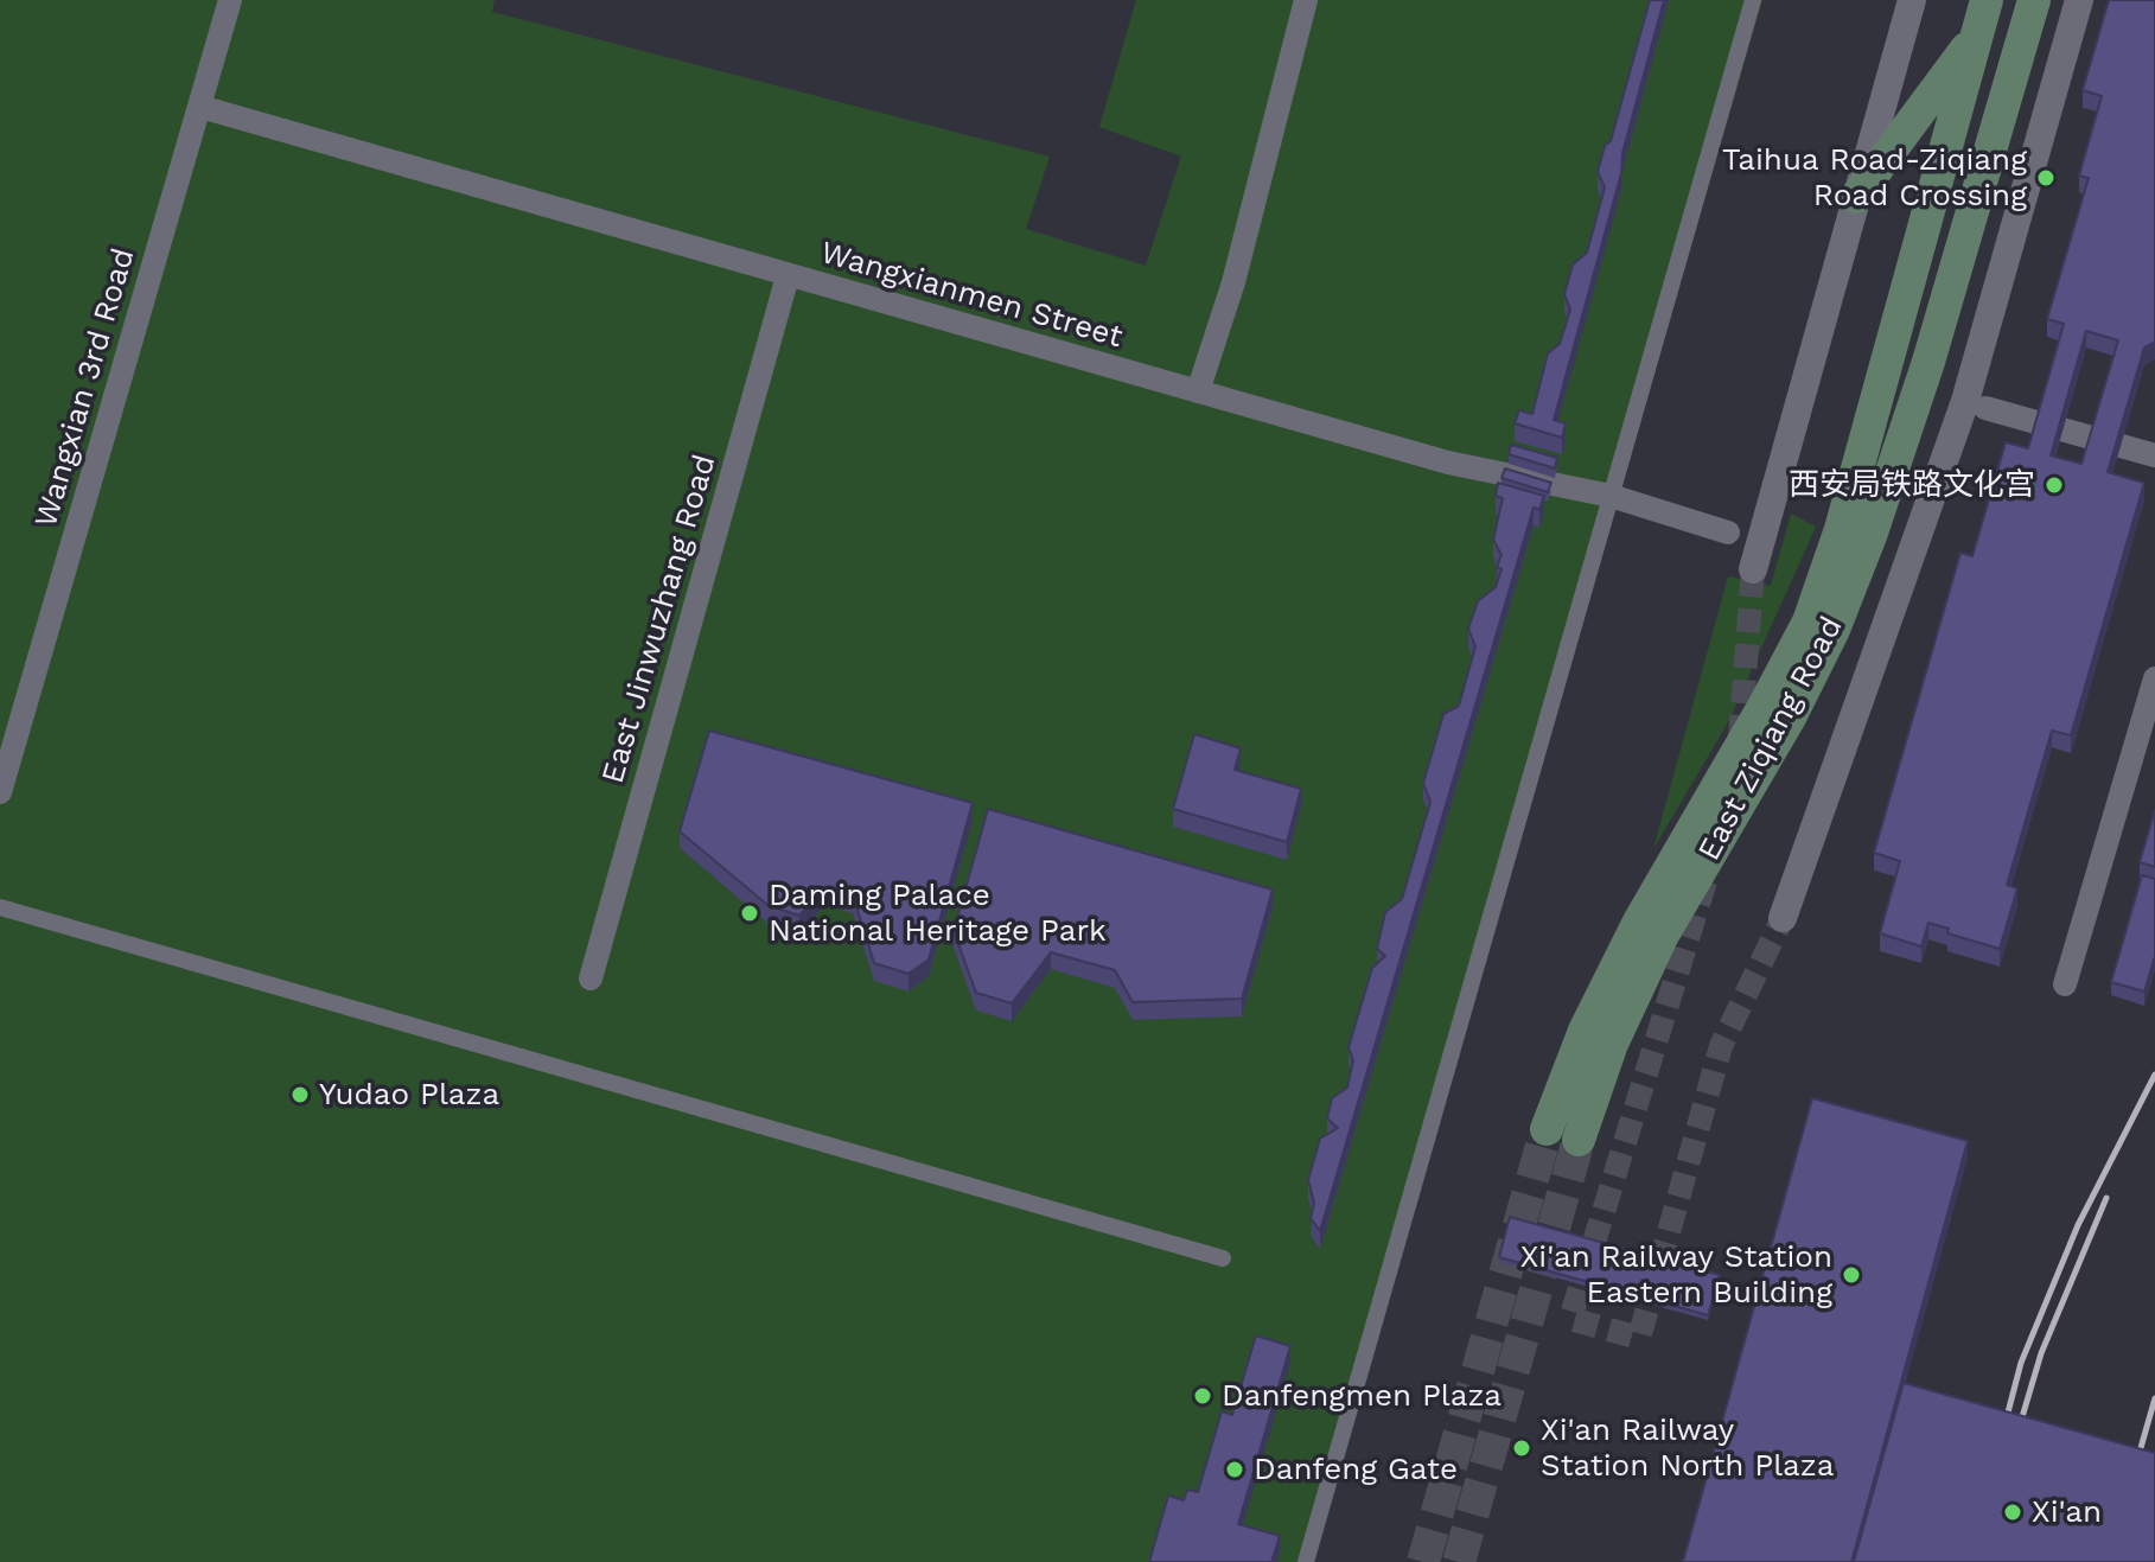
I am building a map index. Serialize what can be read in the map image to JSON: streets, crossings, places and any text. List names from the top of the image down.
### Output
{
  "streets": {
    "main road": ["East Ziqiang Road"],
    "street": ["Wangxianmen Street", "Wangxian 3rd Road", "East Jinwuzhang Road"]
  },
  "crossings": [
    ["Wangxianmen Street", "Wangxian 3rd Road"],
    ["Wangxianmen Street", "East Jinwuzhang Road"]
  ],
  "places": [
    "Taihua Road-Ziqiang Road Crossing",
    "西安局铁路文化宫",
    "Daming Palace National Heritage Park",
    "Yudao Plaza",
    "Xi'an Railway Station Eastern Building",
    "Danfengmen Plaza",
    "Xi'an Railway Station North Plaza",
    "Danfeng Gate",
    "Xi'an"
  ]
}
